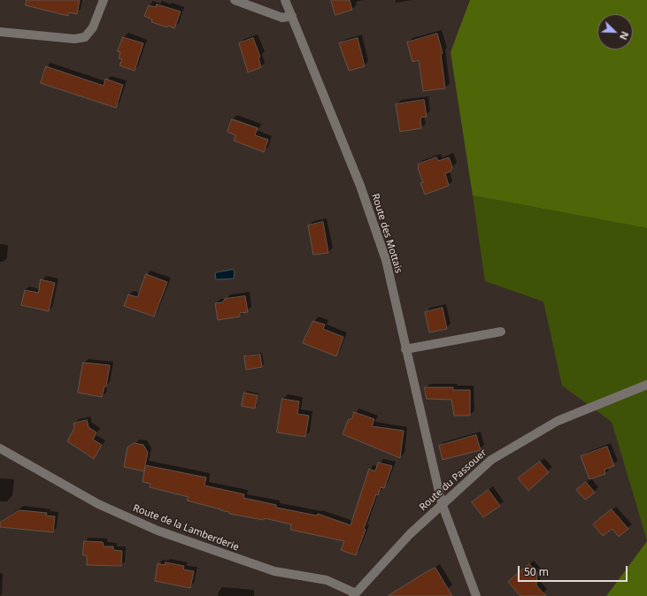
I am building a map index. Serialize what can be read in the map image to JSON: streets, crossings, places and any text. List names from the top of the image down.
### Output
{
  "streets": {
    "street": ["Route des Mottais", "Route du Passouer", "Route de la Lamberderie"]
  },
  "crossings": [
    ["Route des Mottais", "Route du Passouer"],
    ["Route du Passouer", "Route de la Lamberderie"]
  ],
  "scale_bar": "50 m",
  "north": "bottom right"
}
